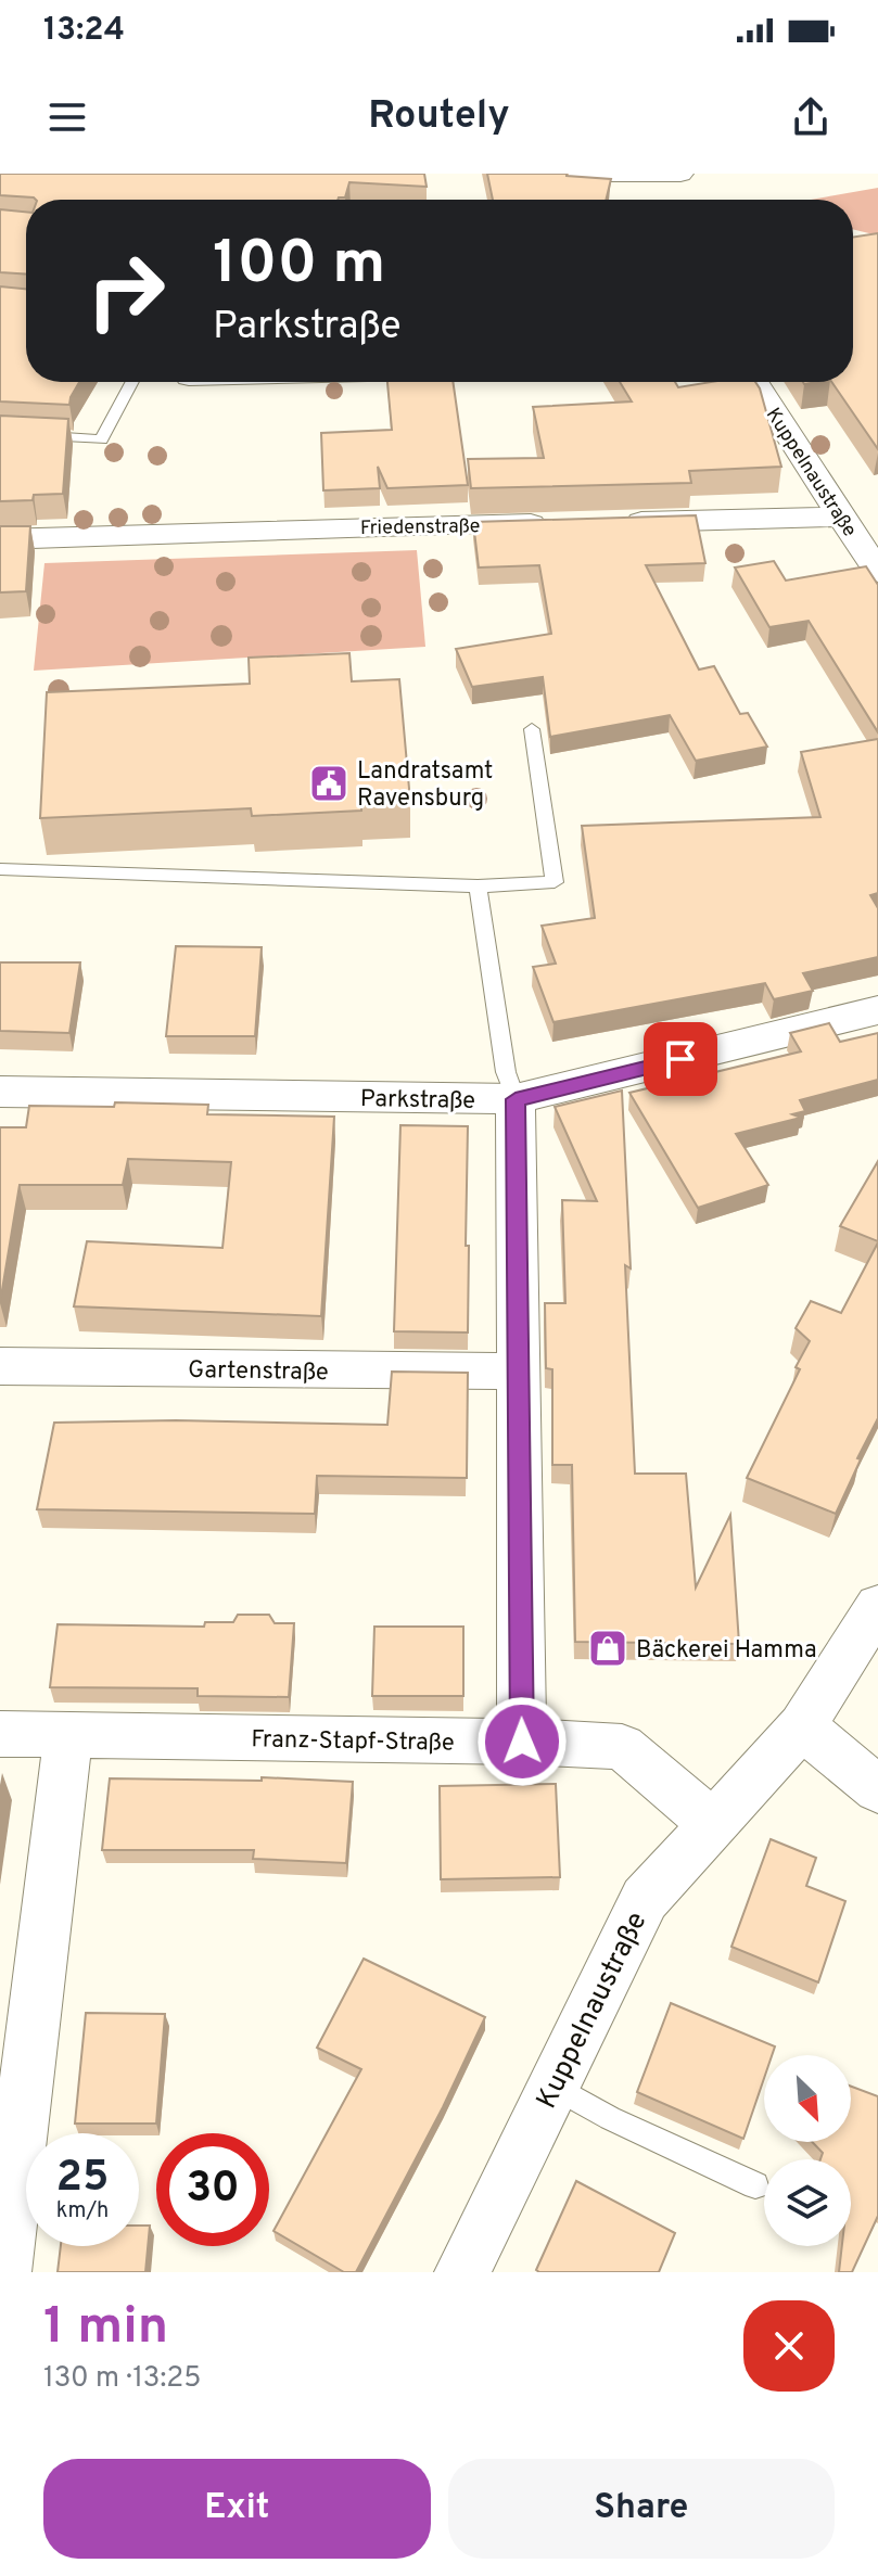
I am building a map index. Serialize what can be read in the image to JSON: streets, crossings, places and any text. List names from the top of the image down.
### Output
{
  "streets": {
    "street": [
      "Kuppelnaustraße",
      "Friedenstraße",
      "Parkstraße",
      "Gartenstraße",
      "Franz-Stapf-Straße"
    ]
  },
  "crossings": [
    ["Kuppelnaustraße", "Franz-Stapf-Straße"]
  ],
  "places": {
    "public building": ["Landratsamt Ravensburg"],
    "shop": ["Bäckerei Hamma"]
  },
  "north": "bottom right",
  "page": {
    "status": "13:24",
    "header": "Routely",
    "turn": ["100 m", "Parkstraße"],
    "speed": "25 km/h",
    "limit": "30",
    "heading": ["1 min", "130 m · 13:25"],
    "buttons": ["Exit", "Share"]
  }
}
